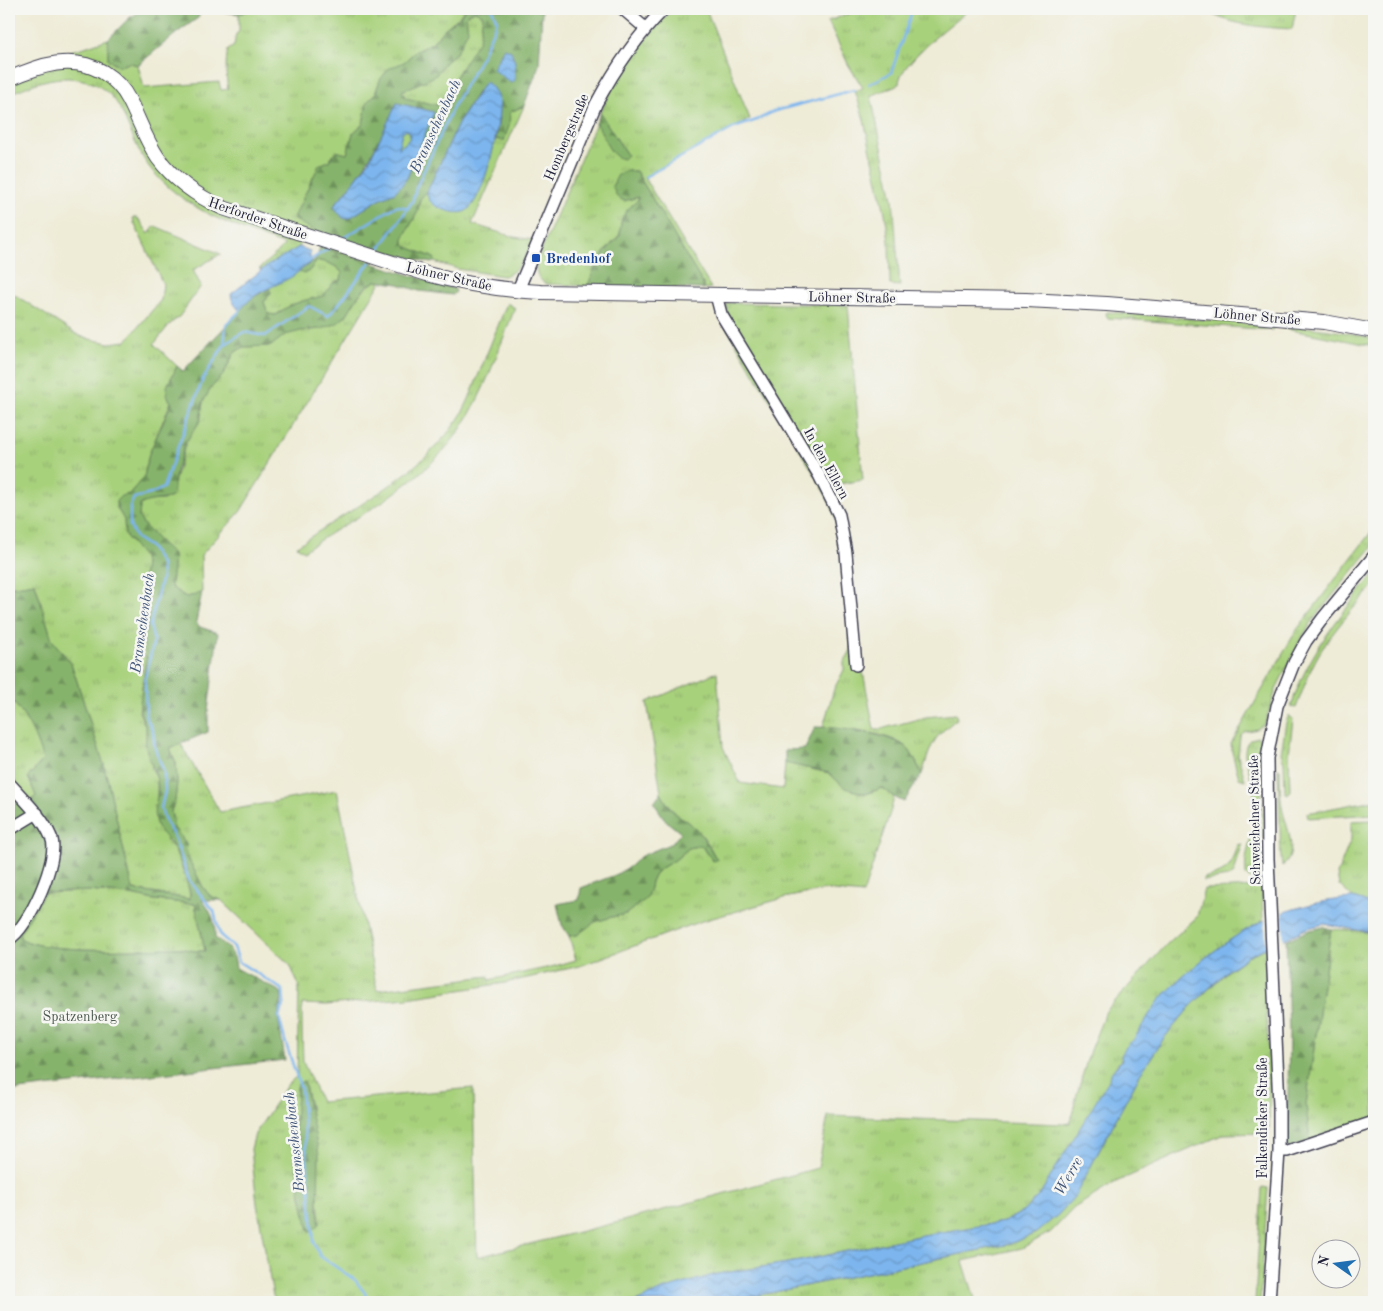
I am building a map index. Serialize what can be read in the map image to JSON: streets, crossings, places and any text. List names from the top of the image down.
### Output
{
  "streets": {
    "main road": ["Herforder Straße", "Löhner Straße"],
    "street": [
      "Hombergstraße",
      "In den Ellern",
      "Schweichelner Straße",
      "Falkendieker Straße"
    ]
  },
  "crossings": [
    ["Hombergstraße", "Löhner Straße"],
    ["Herforder Straße", "Löhner Straße"],
    ["Löhner Straße", "In den Ellern"],
    ["Schweichelner Straße", "Falkendieker Straße"]
  ],
  "water": ["Bramschenbach", "Werre"],
  "parks": ["Spatzenberg"],
  "places": {
    "transit": ["Bredenhof"]
  },
  "north": "left"
}
